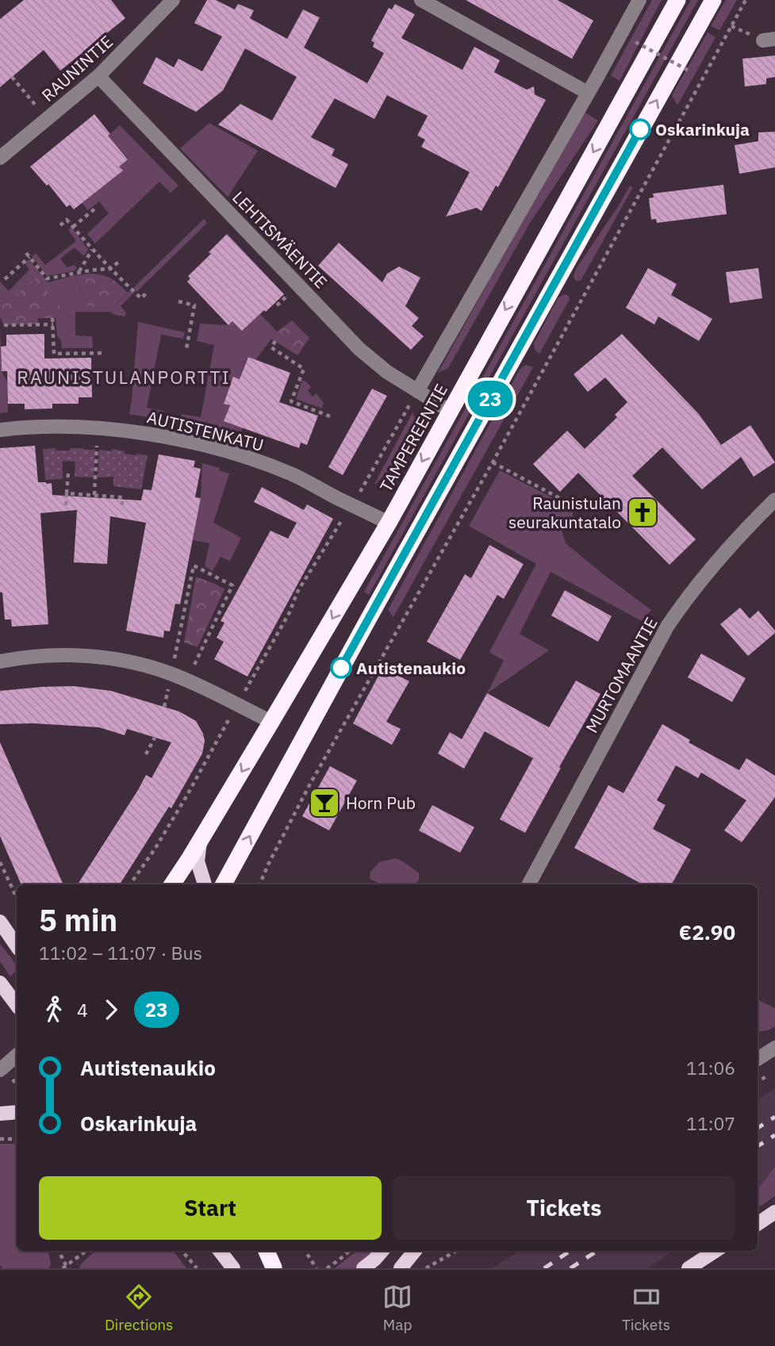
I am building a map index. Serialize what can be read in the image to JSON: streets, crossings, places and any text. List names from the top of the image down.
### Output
{
  "streets": {
    "highway": ["TAMPEREENTIE"],
    "street": [
      "RAUNINTIE",
      "LEHTISMÄENTIE",
      "AUTISTENKATU",
      "MURTOMAANTIE"
    ]
  },
  "crossings": [
    ["RAUNINTIE", "LEHTISMÄENTIE"],
    ["LEHTISMÄENTIE", "TAMPEREENTIE"],
    ["AUTISTENKATU", "TAMPEREENTIE"]
  ],
  "districts": ["RAUNISTULANPORTTI"],
  "places": {
    "other": ["Oskarinkuja", "Autistenaukio"],
    "church": ["Raunistulan seurakuntatalo"],
    "bar": ["Horn Pub"]
  },
  "lines": ["bus line 23"],
  "page": {
    "on_map": "23",
    "heading": ["5 min", "11:02 – 11:07 · Bus", "€2.90"],
    "legs": ["4", "23"],
    "list": [
      {
        "name": "Autistenaukio",
        "value": "11:06"
      },
      {
        "name": "Oskarinkuja",
        "value": "11:07"
      }
    ],
    "buttons": ["Start", "Tickets"],
    "tabs": ["Directions", "Map", "Tickets"]
  }
}
